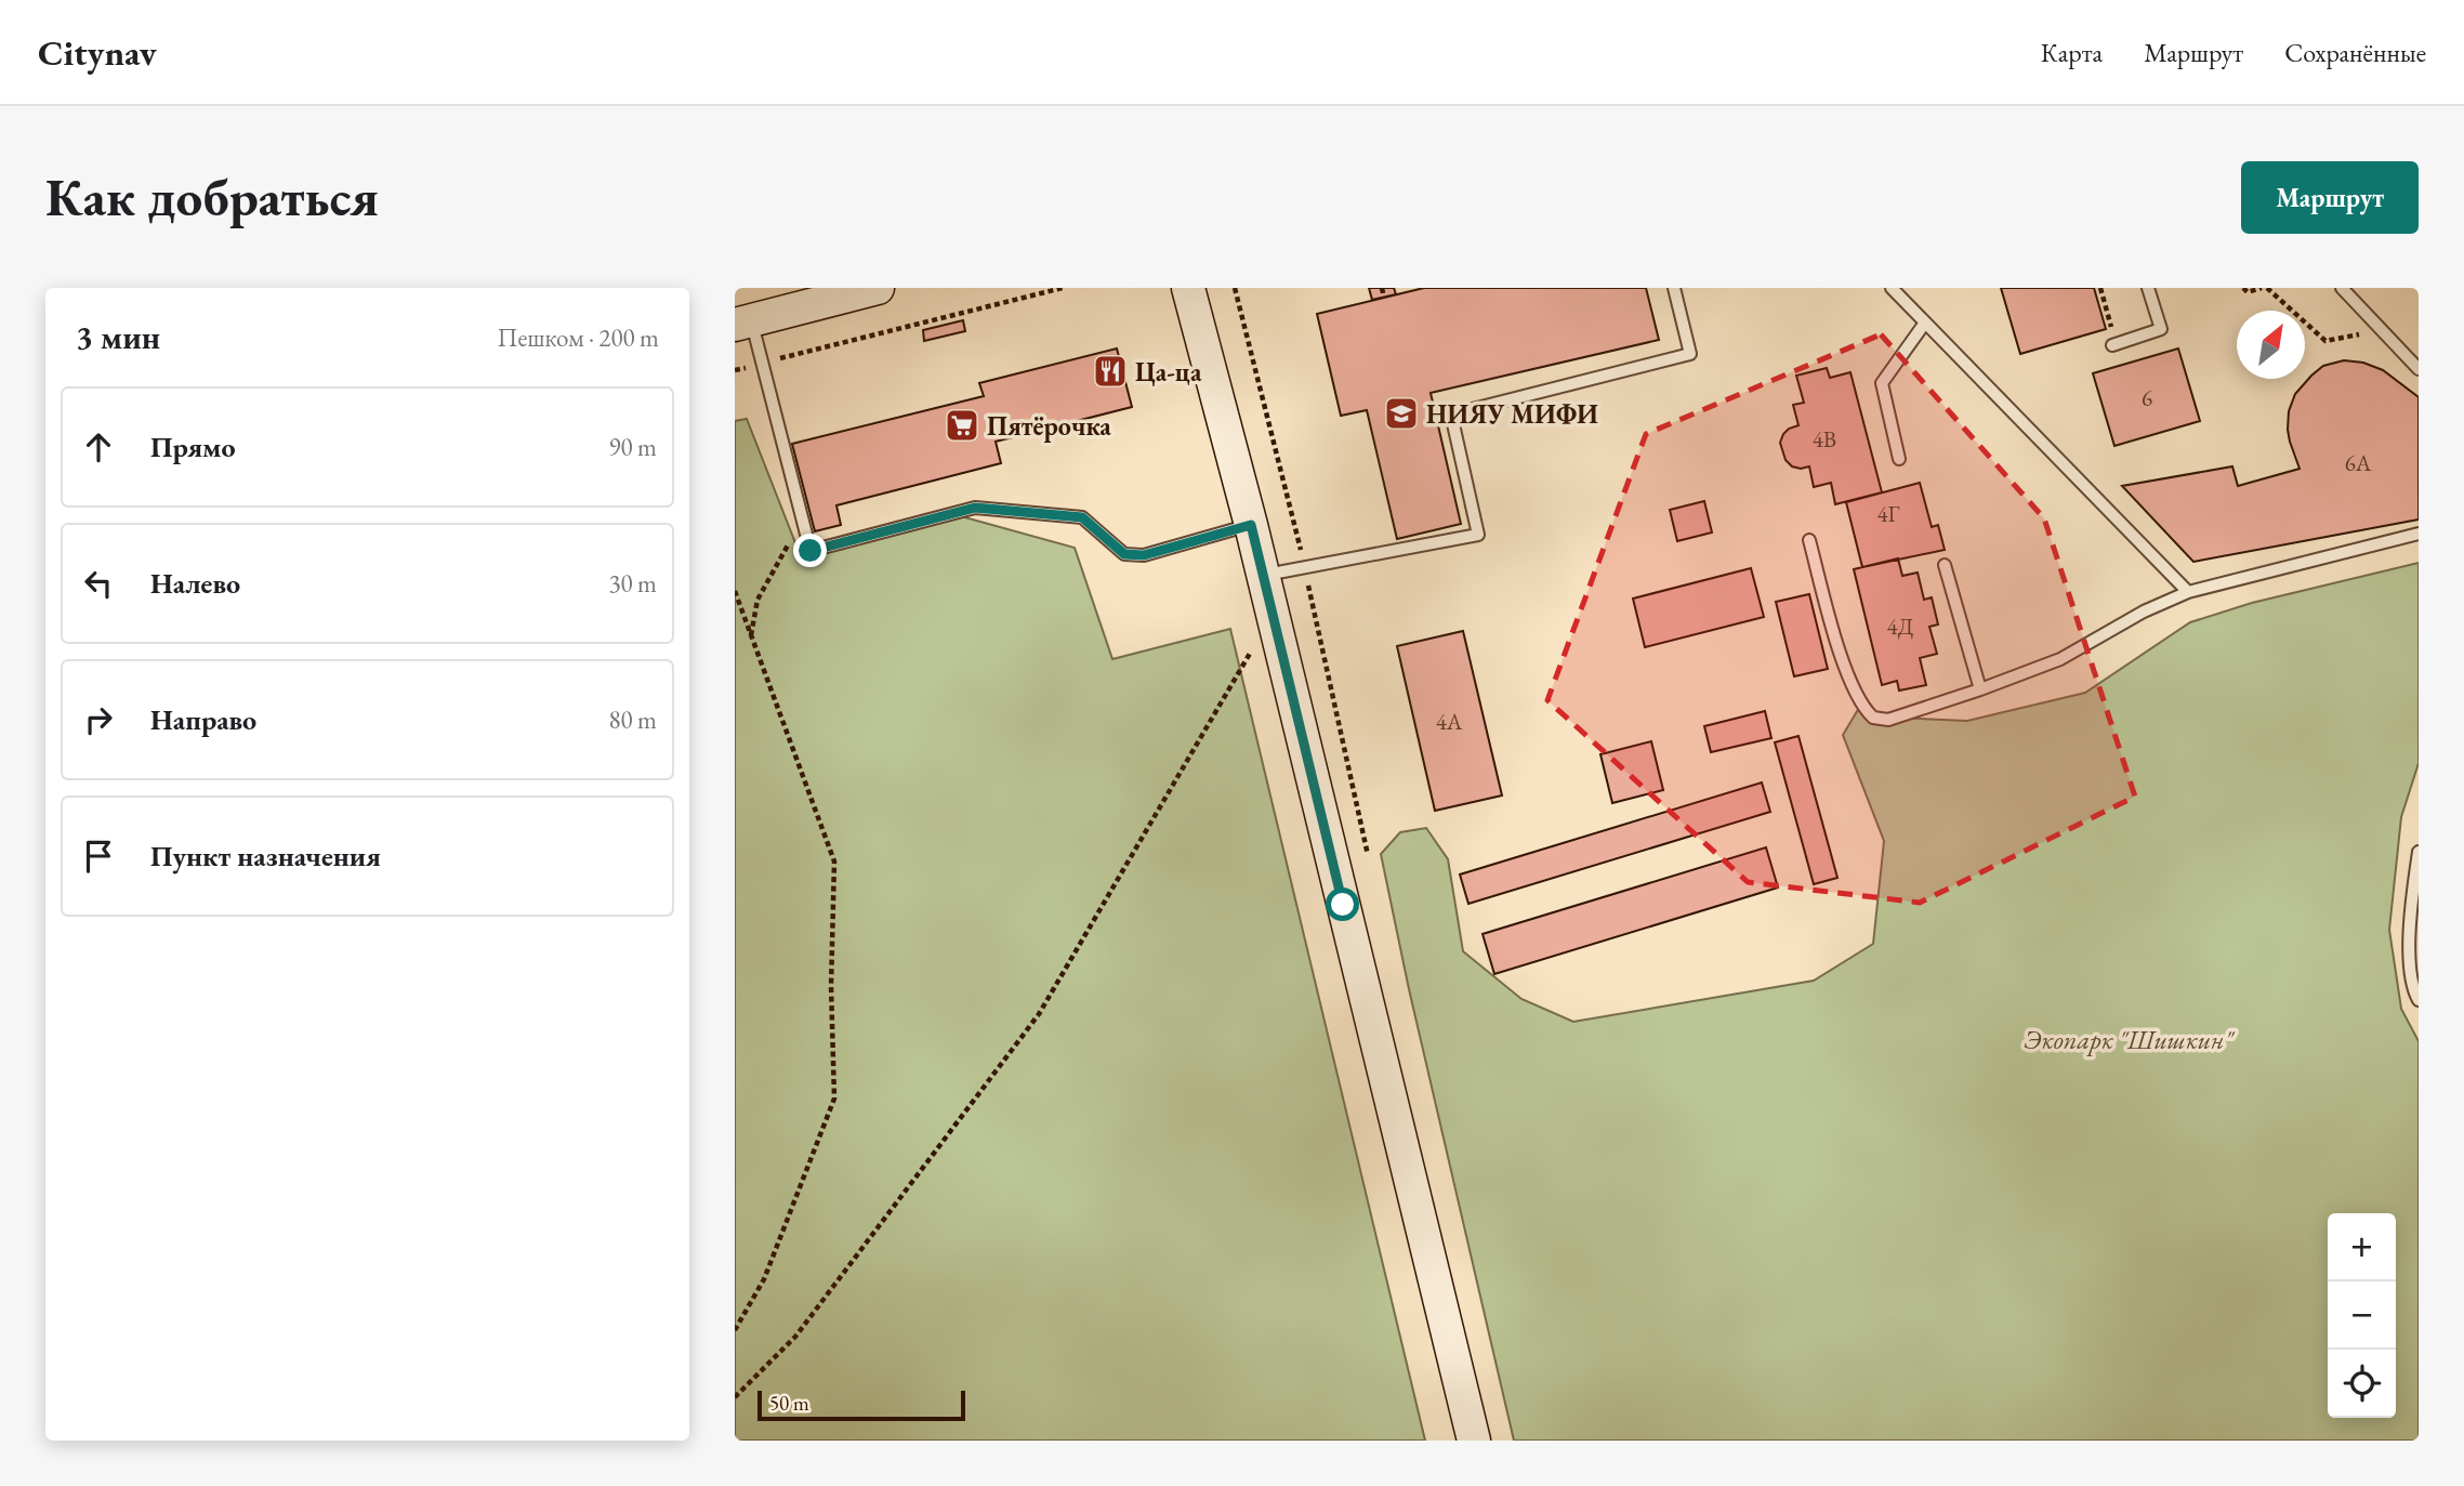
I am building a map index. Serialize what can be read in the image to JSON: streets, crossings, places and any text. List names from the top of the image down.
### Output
{
  "parks": ["Экопарк \"Шишкин\""],
  "places": {
    "restaurant": ["Ца-ца"],
    "school or university": ["НИЯУ МИФИ"],
    "supermarket": ["Пятёрочка"]
  },
  "house_numbers": [
    "6",
    "4В",
    "6А",
    "4Г",
    "4Д",
    "4А"
  ],
  "scale_bar": "50 m",
  "north": "top right",
  "page": {
    "header": "Citynav",
    "nav": ["Карта", "Маршрут", "Сохранённые"],
    "buttons": "Маршрут",
    "title": "Как добраться",
    "heading": ["3 мин", "Пешком · 200 m"],
    "list": [
      ["Прямо", "90 m"],
      ["Налево", "30 m"],
      ["Направо", "80 m"],
      "Пункт назначения"
    ],
    "map_buttons": ["+", "−"],
    "scale": "50 m"
  }
}
